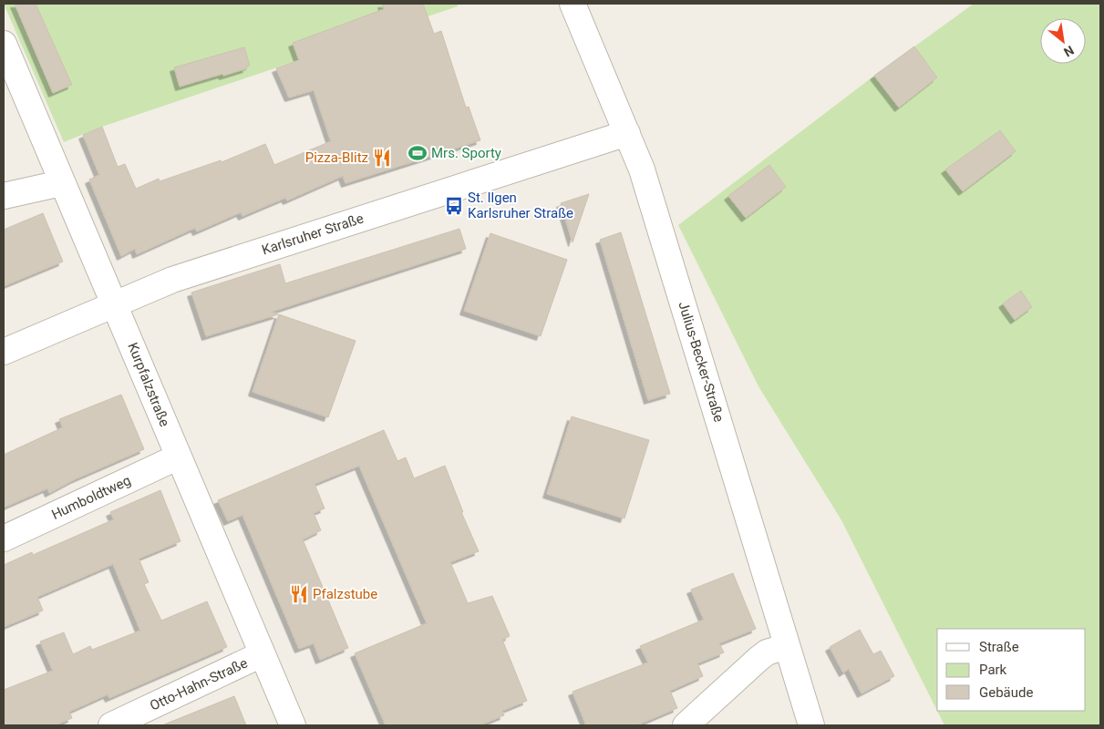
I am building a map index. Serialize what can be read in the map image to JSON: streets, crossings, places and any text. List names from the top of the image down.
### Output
{
  "streets": {
    "street": [
      "Karlsruher Straße",
      "Julius-Becker-Straße",
      "Kurpfalzstraße",
      "Humboldtweg",
      "Otto-Hahn-Straße"
    ]
  },
  "crossings": [
    ["Karlsruher Straße", "Julius-Becker-Straße"],
    ["Karlsruher Straße", "Kurpfalzstraße"],
    ["Kurpfalzstraße", "Humboldtweg"],
    ["Kurpfalzstraße", "Otto-Hahn-Straße"]
  ],
  "places": {
    "sports": ["Mrs. Sporty"],
    "restaurant": ["Pizza-Blitz", "Pfalzstube"],
    "bus stop": ["St. Ilgen Karlsruher Straße"]
  },
  "legend": ["Straße", "Park", "Gebäude"],
  "north": "bottom right"
}
